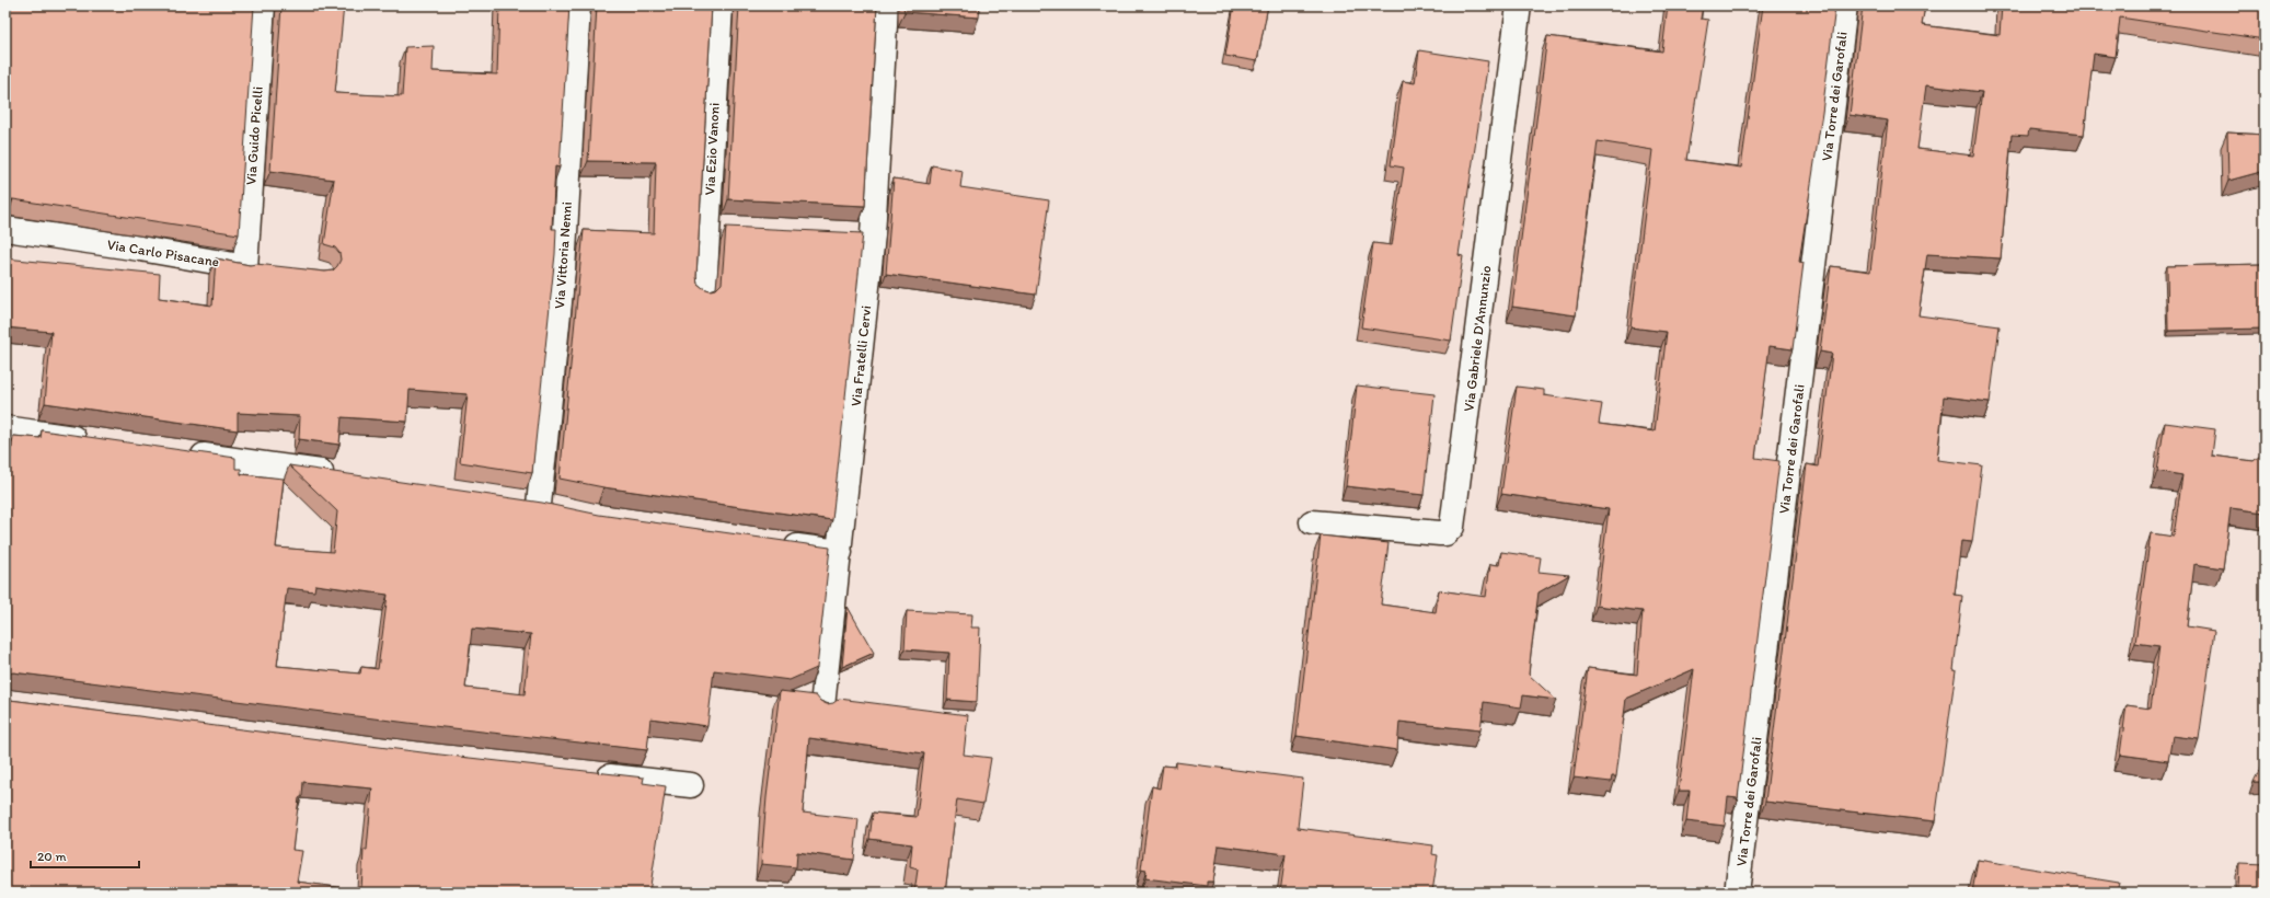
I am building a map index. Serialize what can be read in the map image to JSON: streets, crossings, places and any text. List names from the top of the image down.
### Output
{
  "streets": {
    "street": [
      "Via Torre dei Garofali",
      "Via Guido Picelli",
      "Via Ezio Vanoni",
      "Via Carlo Pisacane",
      "Via Vittoria Nenni",
      "Via Gabriele D'Annunzio",
      "Via Fratelli Cervi"
    ]
  },
  "crossings": [
    ["Via Guido Picelli", "Via Carlo Pisacane"]
  ],
  "scale_bar": "20 m"
}
